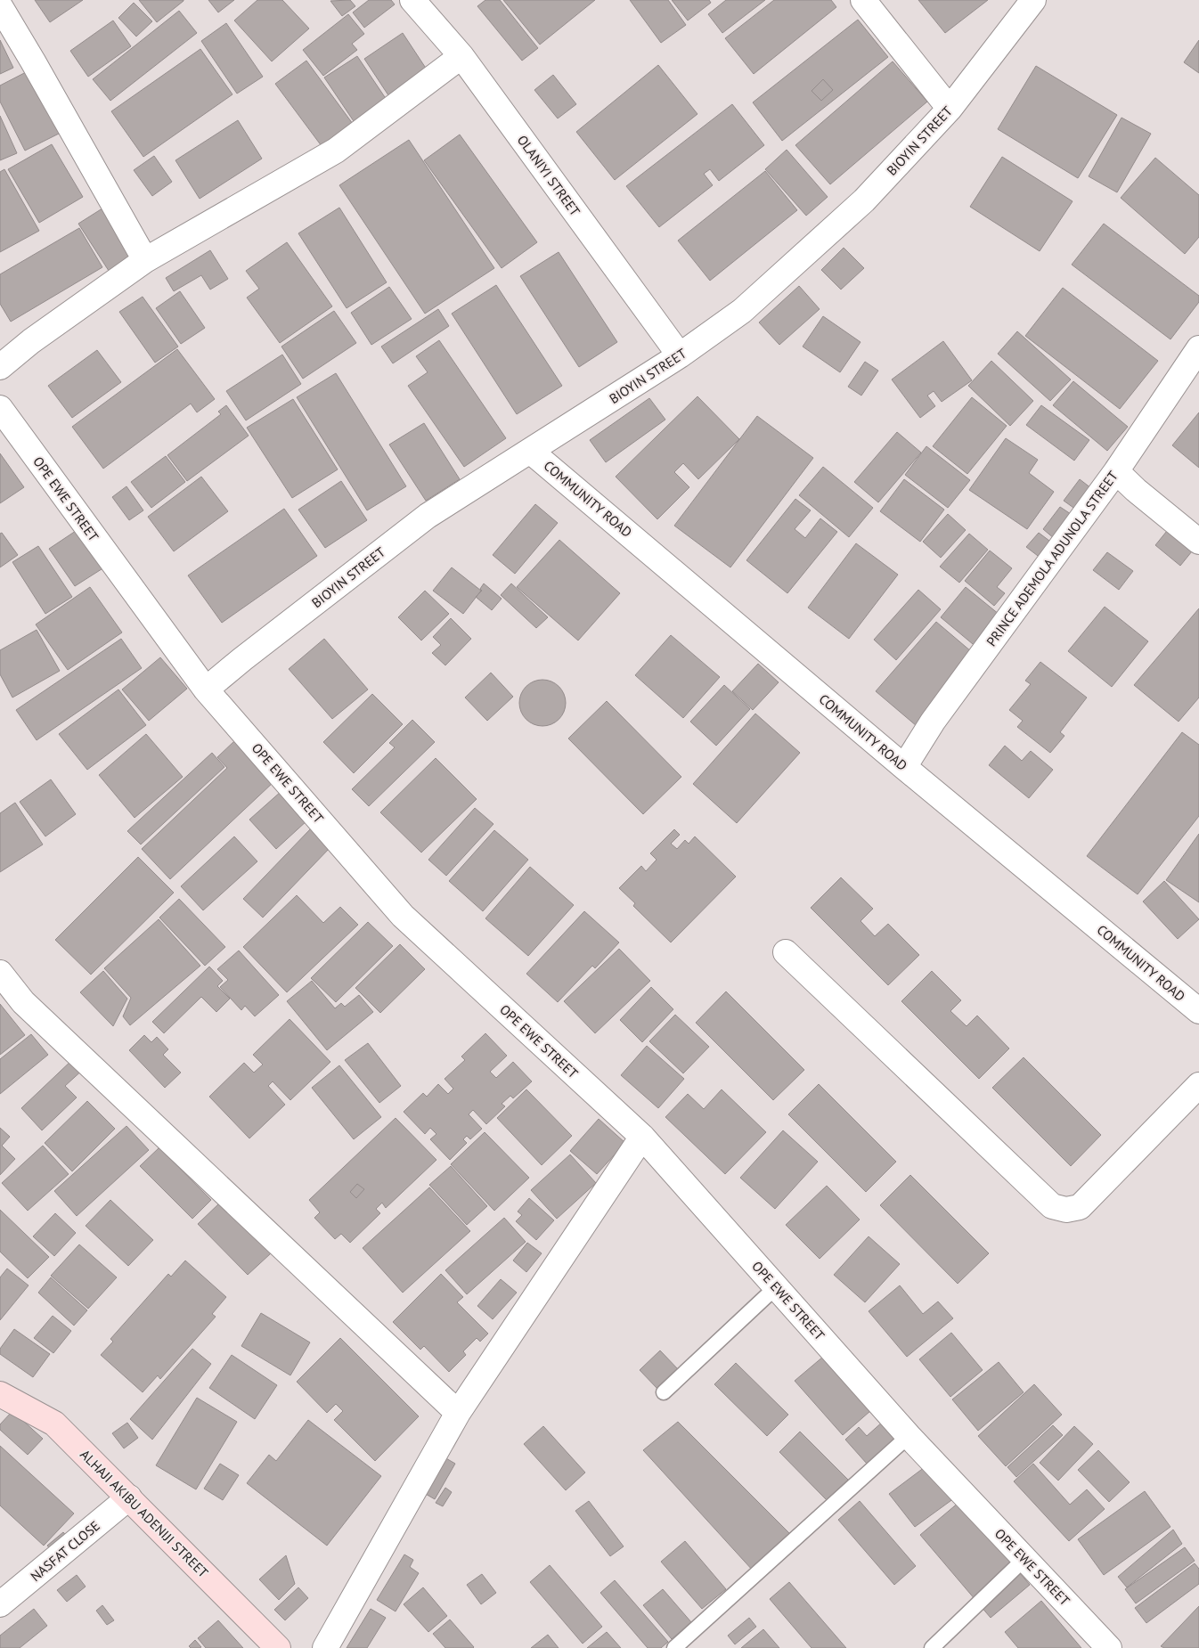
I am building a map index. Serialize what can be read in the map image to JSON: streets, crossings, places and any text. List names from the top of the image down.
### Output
{
  "streets": {
    "street": [
      "BIOYIN STREET",
      "OLANIYI STREET",
      "OPE EWE STREET",
      "COMMUNITY ROAD",
      "PRINCE ADEMOLA ADUNOLA STREET",
      "ALHAJI AKIBU ADENIJI STREET",
      "NASFAT CLOSE"
    ]
  },
  "crossings": [
    ["BIOYIN STREET", "OLANIYI STREET"],
    ["BIOYIN STREET", "OPE EWE STREET"],
    ["BIOYIN STREET", "COMMUNITY ROAD"],
    ["COMMUNITY ROAD", "PRINCE ADEMOLA ADUNOLA STREET"],
    ["ALHAJI AKIBU ADENIJI STREET", "NASFAT CLOSE"]
  ]
}
